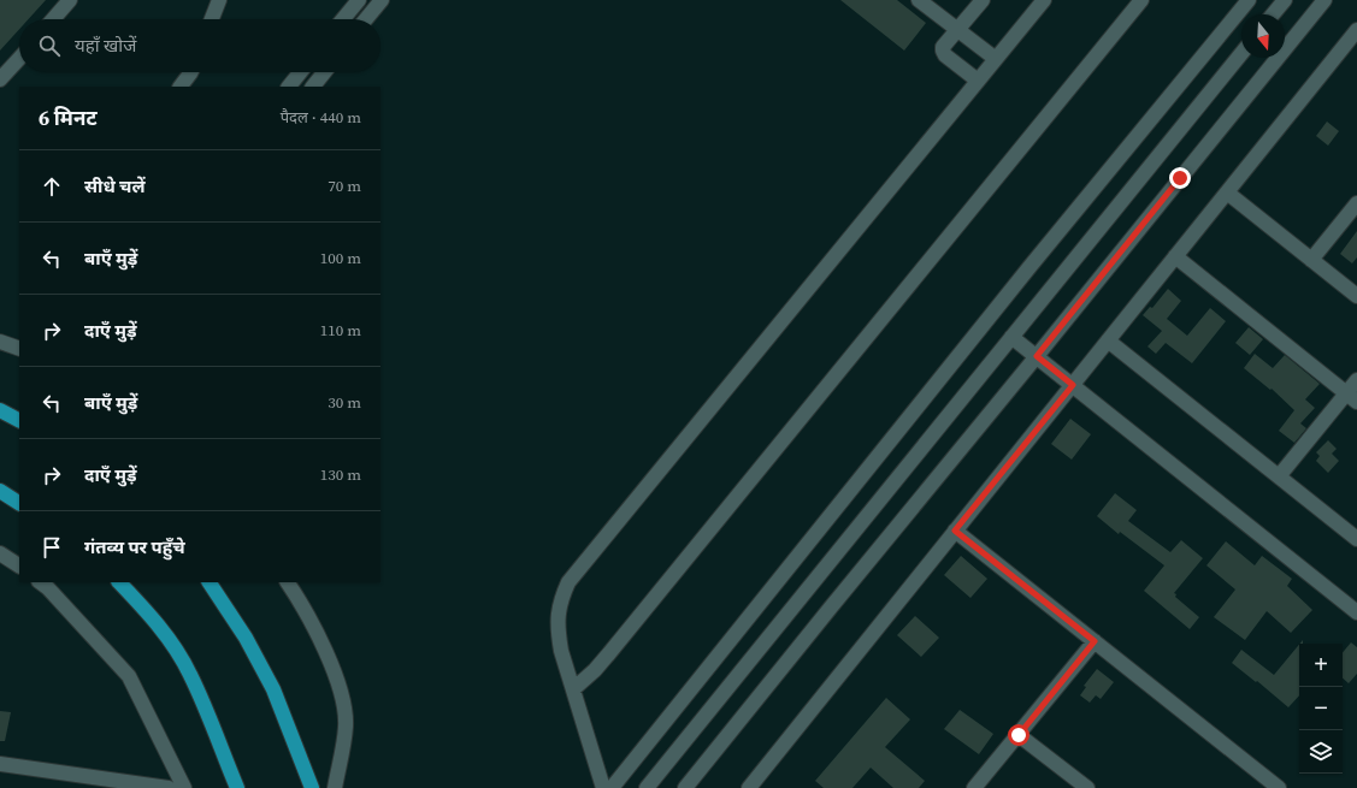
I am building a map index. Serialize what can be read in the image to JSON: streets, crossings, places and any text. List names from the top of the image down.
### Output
{
  "north": "bottom",
  "page": {
    "search": "यहाँ खोजें",
    "heading": ["6 मिनट", "पैदल · 440 m"],
    "list": [
      ["सीधे चलें", "70 m"],
      ["बाएँ मुड़ें", "100 m"],
      ["दाएँ मुड़ें", "110 m"],
      ["बाएँ मुड़ें", "30 m"],
      ["दाएँ मुड़ें", "130 m"],
      "गंतव्य पर पहुँचे"
    ],
    "map_buttons": ["+", "−"]
  }
}
